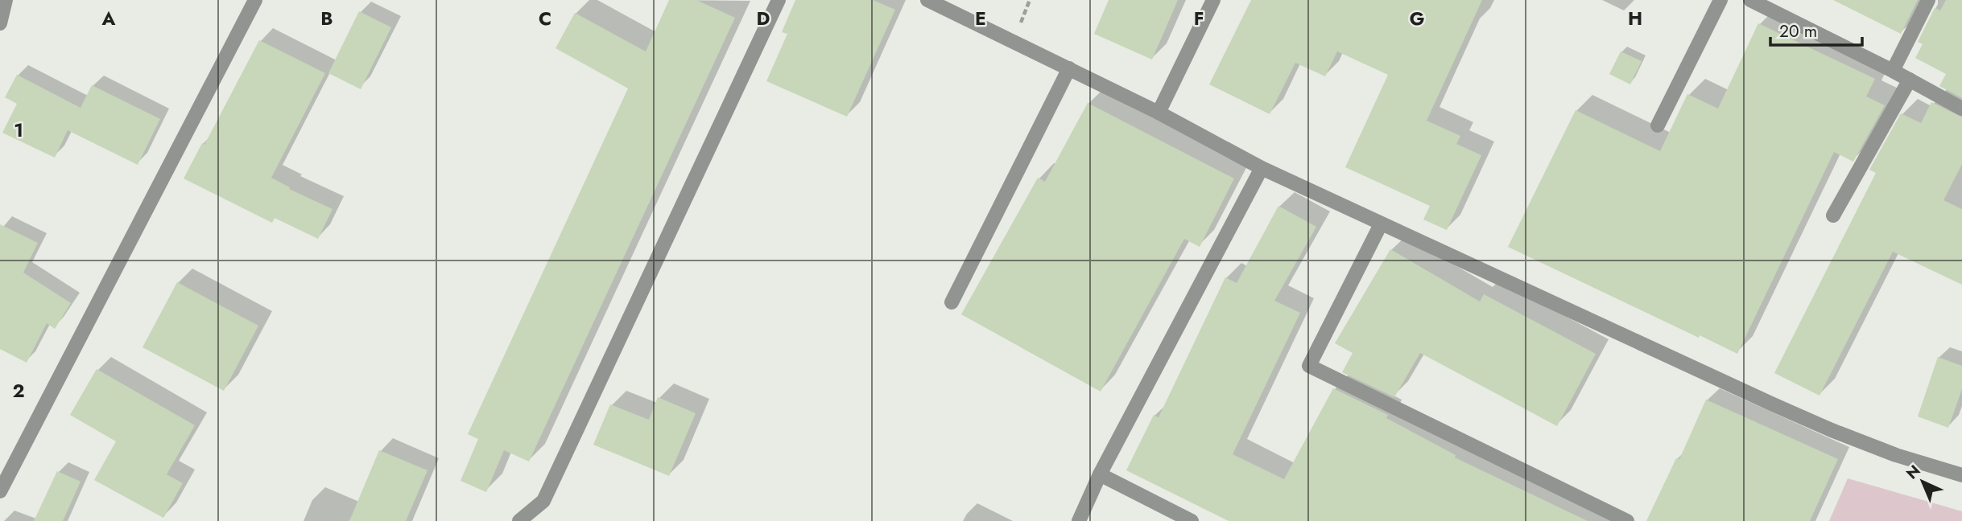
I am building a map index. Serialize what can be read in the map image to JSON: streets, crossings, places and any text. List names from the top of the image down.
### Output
{
  "scale_bar": "20 m",
  "north": "top left",
  "grid": {
    "columns": [
      "A",
      "B",
      "C",
      "D",
      "E",
      "F",
      "G",
      "H"
    ],
    "rows": ["1", "2"]
  }
}
